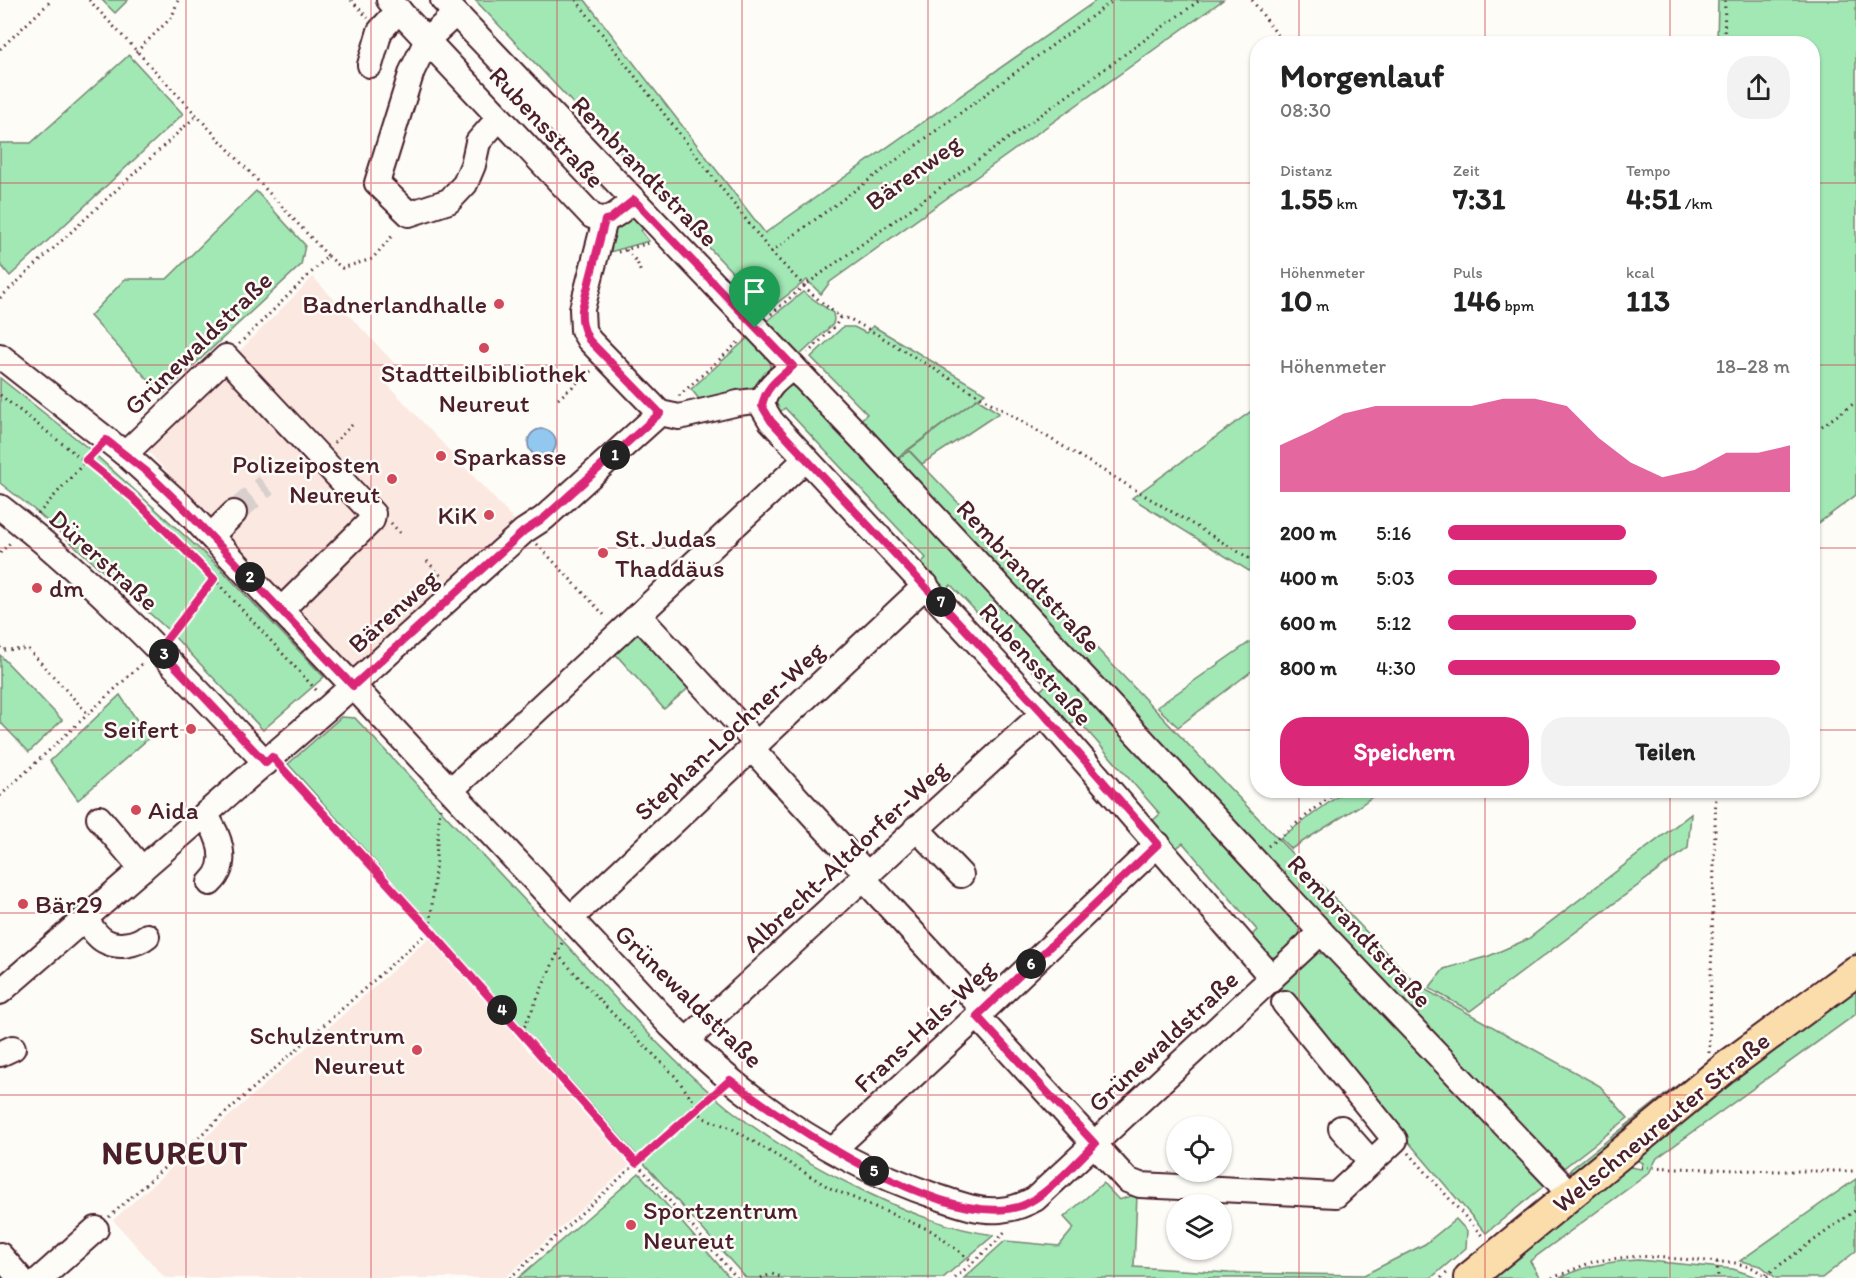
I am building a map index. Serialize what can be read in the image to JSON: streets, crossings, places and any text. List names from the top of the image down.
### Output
{
  "streets": {
    "main road": ["Welschneureuter Straße"],
    "street": [
      "Rubensstraße",
      "Rembrandtstraße",
      "Bärenweg",
      "Grünewaldstraße",
      "Dürerstraße",
      "Stephan-Lochner-Weg",
      "Albrecht-Altdorfer-Weg",
      "Frans-Hals-Weg"
    ]
  },
  "crossings": [
    ["Rubensstraße", "Rembrandtstraße"],
    ["Rubensstraße", "Grünewaldstraße"],
    ["Rubensstraße", "Stephan-Lochner-Weg"],
    ["Rubensstraße", "Albrecht-Altdorfer-Weg"],
    ["Rubensstraße", "Frans-Hals-Weg"],
    ["Rembrandtstraße", "Bärenweg"],
    ["Rembrandtstraße", "Grünewaldstraße"],
    ["Rembrandtstraße", "Welschneureuter Straße"],
    ["Bärenweg", "Grünewaldstraße"],
    ["Bärenweg", "Dürerstraße"],
    ["Grünewaldstraße", "Stephan-Lochner-Weg"],
    ["Grünewaldstraße", "Albrecht-Altdorfer-Weg"],
    ["Grünewaldstraße", "Frans-Hals-Weg"]
  ],
  "districts": ["NEUREUT"],
  "places": [
    "Badnerlandhalle",
    "Stadtteilbibliothek Neureut",
    "Sparkasse",
    "Polizeiposten Neureut",
    "KiK",
    "St. Judas Thaddäus",
    "dm",
    "Seifert",
    "Aida",
    "Bär29",
    "Schulzentrum Neureut",
    "Sportzentrum Neureut"
  ],
  "page": {
    "heading": ["Morgenlauf", "08:30"],
    "stats": [
      ["Distanz", "1.55 km"],
      ["Zeit", "7:31"],
      ["Tempo", "4:51 /km"],
      ["Höhenmeter", "10 m"],
      ["Puls", "146 bpm"],
      ["kcal", "113"]
    ],
    "chart": ["Höhenmeter", "18–28 m"],
    "pins": [
      "1",
      "2",
      "7",
      "3",
      "6",
      "4",
      "5"
    ],
    "list": [
      {
        "name": "200 m",
        "note": "5:16"
      },
      {
        "name": "400 m",
        "note": "5:03"
      },
      {
        "name": "600 m",
        "note": "5:12"
      },
      {
        "name": "800 m",
        "note": "4:30"
      }
    ],
    "buttons": ["Speichern", "Teilen"]
  }
}
